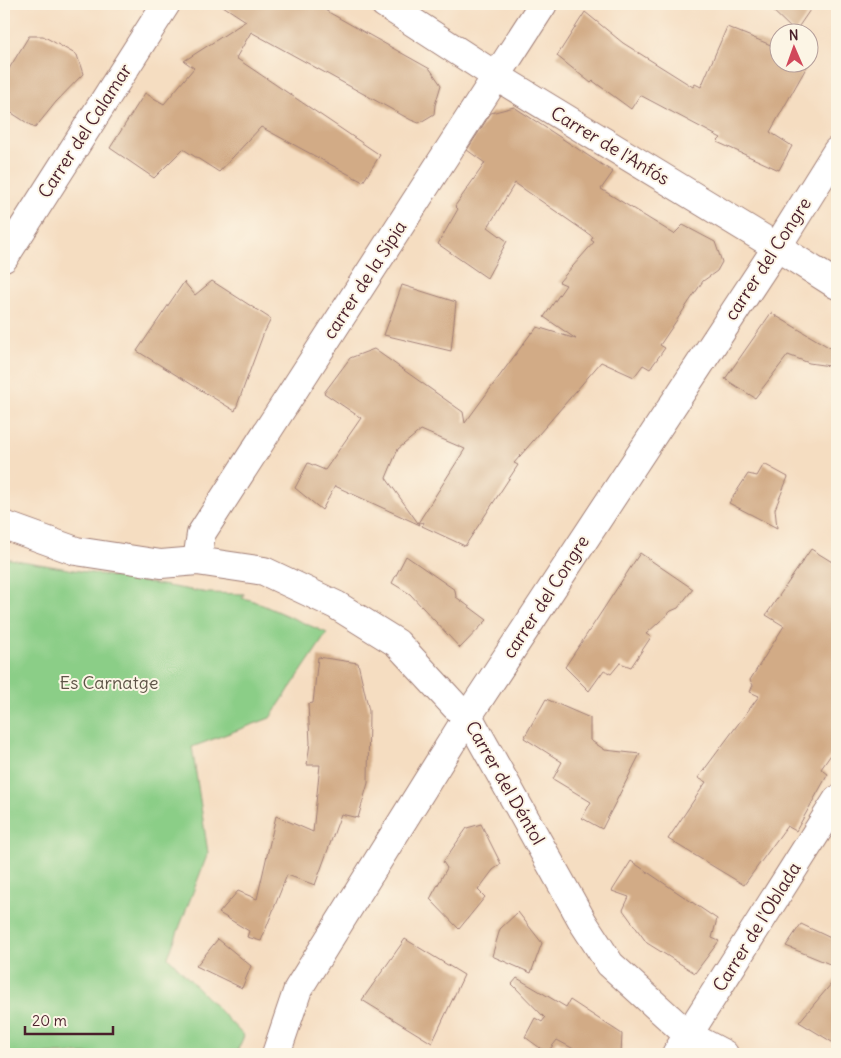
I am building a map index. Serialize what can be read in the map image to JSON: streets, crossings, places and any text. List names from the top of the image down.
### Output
{
  "streets": {
    "street": [
      "Carrer del Calamar",
      "Carrer de l'Anfós",
      "carrer del Congre",
      "carrer de la Sípia",
      "Carrer del Déntol",
      "Carrer de l'Oblada"
    ]
  },
  "crossings": [
    ["Carrer de l'Anfós", "carrer del Congre"],
    ["Carrer de l'Anfós", "carrer de la Sípia"],
    ["carrer del Congre", "Carrer del Déntol"],
    ["carrer de la Sípia", "Carrer del Déntol"],
    ["Carrer del Déntol", "Carrer de l'Oblada"]
  ],
  "parks": ["Es Carnatge"],
  "scale_bar": "20 m",
  "north": "top"
}
